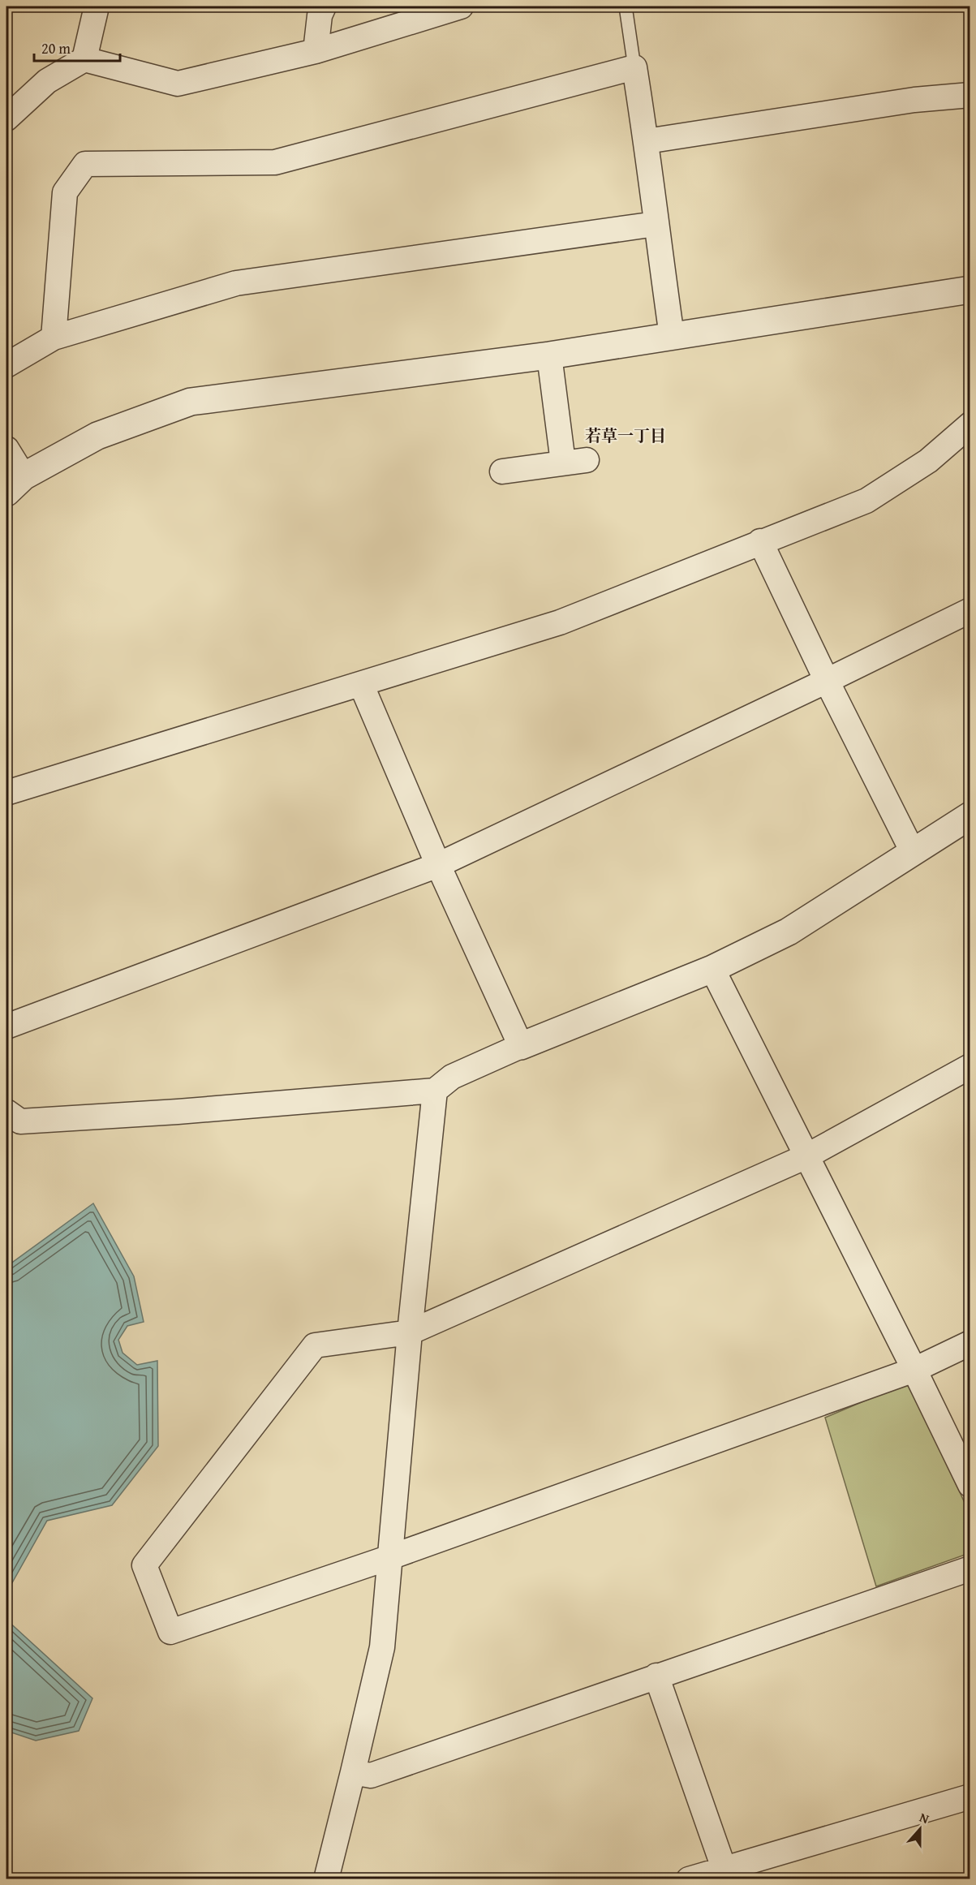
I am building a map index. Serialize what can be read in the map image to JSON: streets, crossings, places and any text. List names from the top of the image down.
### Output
{
  "districts": ["若草一丁目"],
  "scale_bar": "20 m",
  "north": "top"
}
